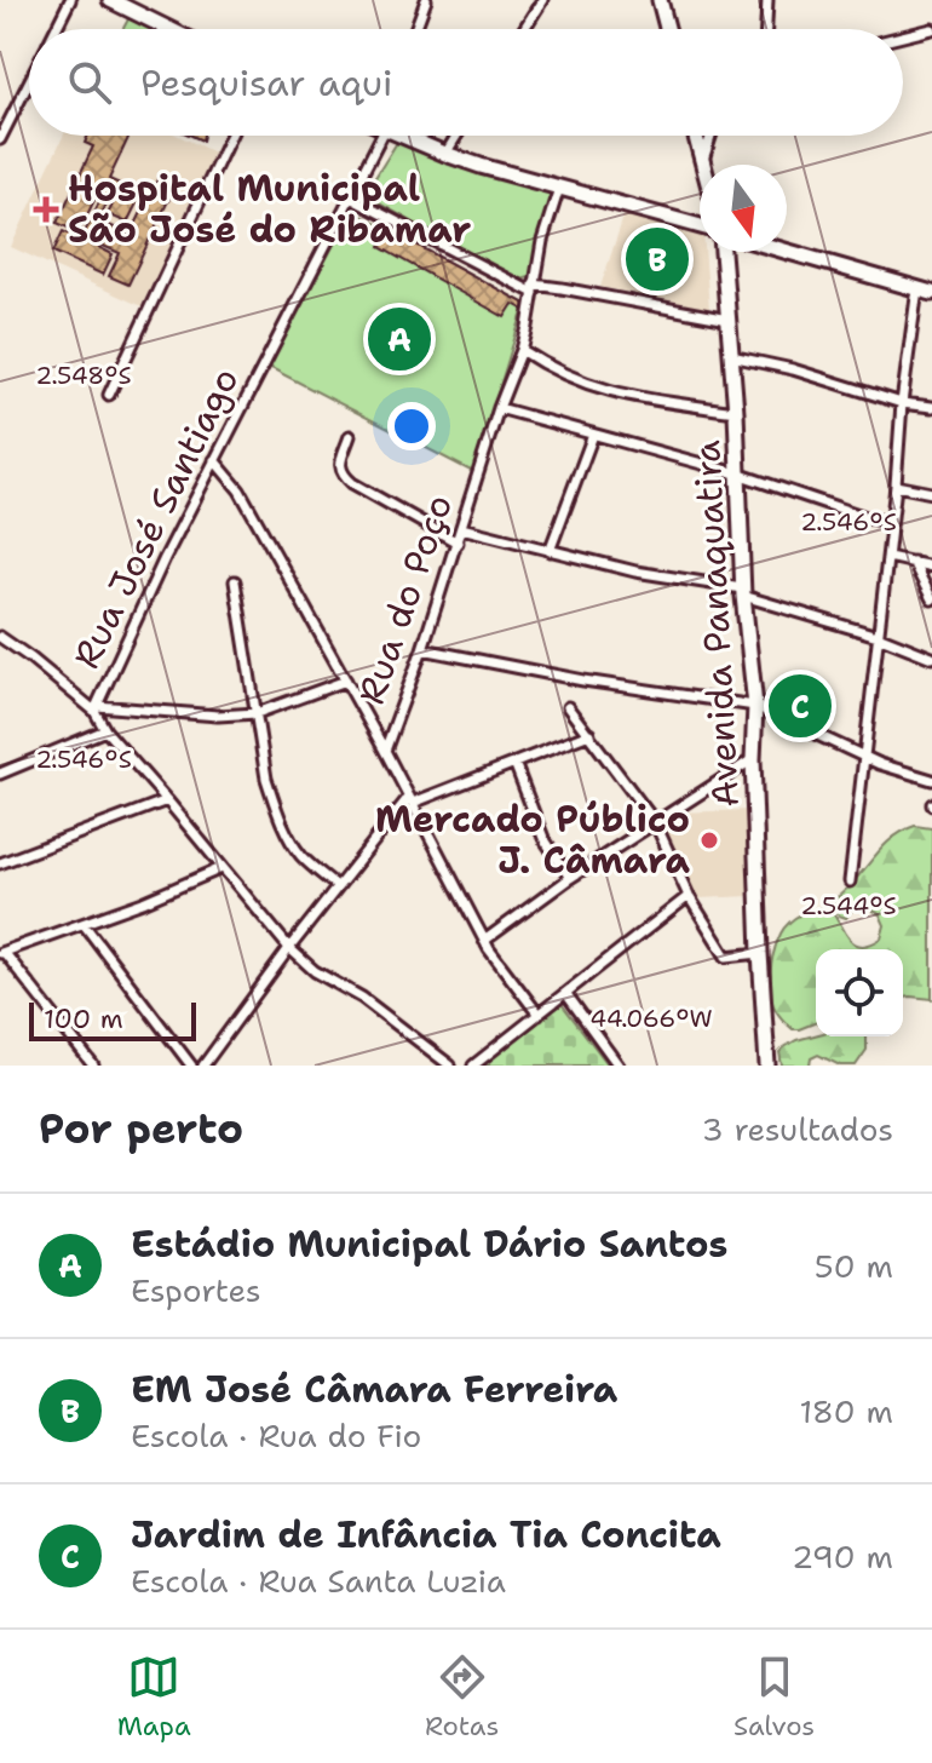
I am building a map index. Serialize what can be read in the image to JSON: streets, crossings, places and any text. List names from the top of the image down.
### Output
{
  "streets": {
    "main road": ["Avenida Panaquatira"],
    "street": ["Rua José Santiago", "Rua do Poço"]
  },
  "places": {
    "health": ["Hospital Municipal São José do Ribamar"],
    "other": ["Mercado Público J. Câmara"]
  },
  "scale_bar": "100 m",
  "north": "bottom",
  "page": {
    "search": "Pesquisar aqui",
    "pins": ["B", "A", "C"],
    "scale": "100 m",
    "heading": ["Por perto", "3 resultados"],
    "list": [
      {
        "mark": "A",
        "name": "Estádio Municipal Dário Santos",
        "note": "Esportes",
        "value": "50 m"
      },
      {
        "mark": "B",
        "name": "EM José Câmara Ferreira",
        "note": "Escola · Rua do Fio",
        "value": "180 m"
      },
      {
        "mark": "C",
        "name": "Jardim de Infância Tia Concita",
        "note": "Escola · Rua Santa Luzia",
        "value": "290 m"
      }
    ],
    "nav": ["Mapa", "Rotas", "Salvos"]
  },
  "coordinates": [
    "2.548°S",
    "2.546°S",
    "2.544°S",
    "44.066°W"
  ]
}
